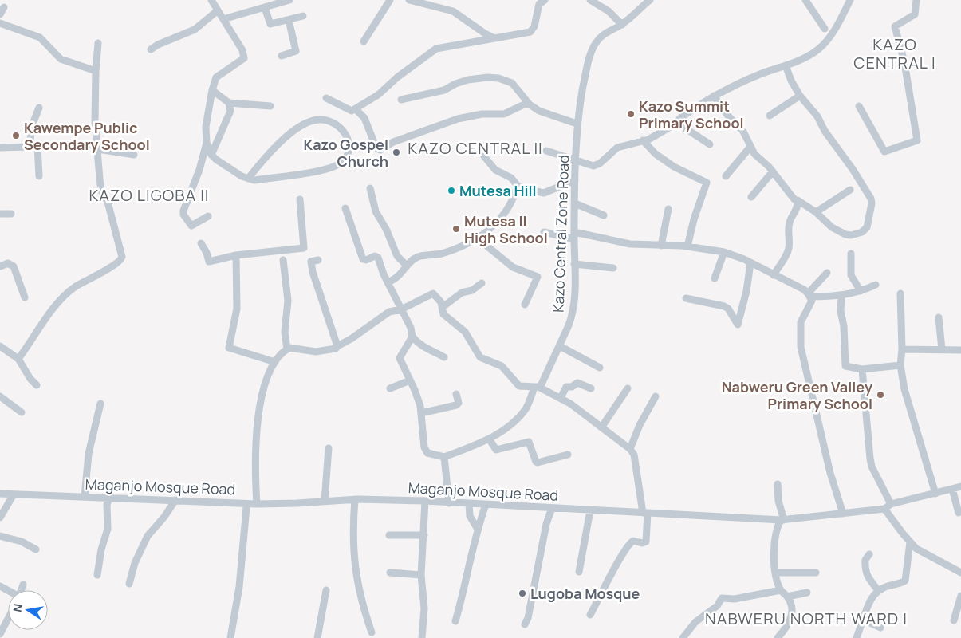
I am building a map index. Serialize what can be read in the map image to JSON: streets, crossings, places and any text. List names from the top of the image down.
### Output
{
  "streets": {
    "street": ["Kazo Central Zone Road", "Maganjo Mosque Road"]
  },
  "districts": [
    "KAZO CENTRAL I",
    "KAZO CENTRAL II",
    "KAZO LIGOBA II",
    "NABWERU NORTH WARD I"
  ],
  "places": [
    "Kazo Summit Primary School",
    "Kawempe Public Secondary School",
    "Kazo Gospel Church",
    "Mutesa Hill",
    "Mutesa II High School",
    "Nabweru Green Valley Primary School",
    "Lugoba Mosque"
  ],
  "north": "left"
}
